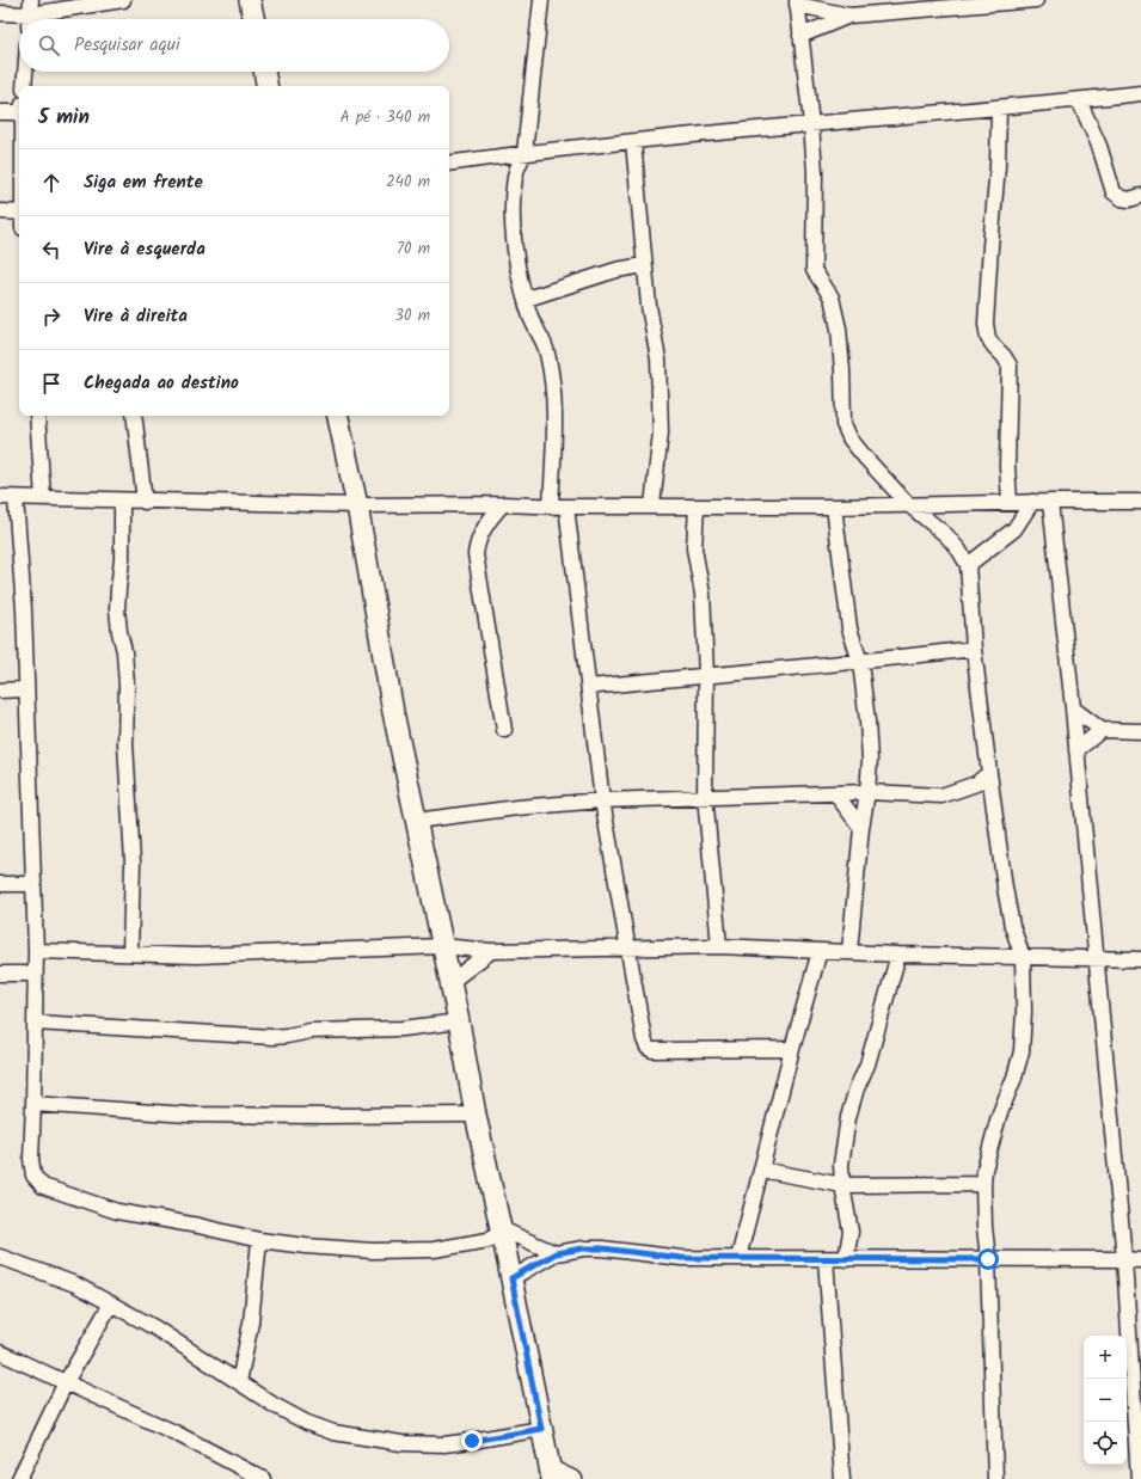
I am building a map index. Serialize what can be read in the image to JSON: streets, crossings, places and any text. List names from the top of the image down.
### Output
{
  "page": {
    "search": "Pesquisar aqui",
    "heading": ["5 min", "A pé · 340 m"],
    "list": [
      ["Siga em frente", "240 m"],
      ["Vire à esquerda", "70 m"],
      ["Vire à direita", "30 m"],
      "Chegada ao destino"
    ],
    "map_buttons": ["+", "−"]
  }
}
